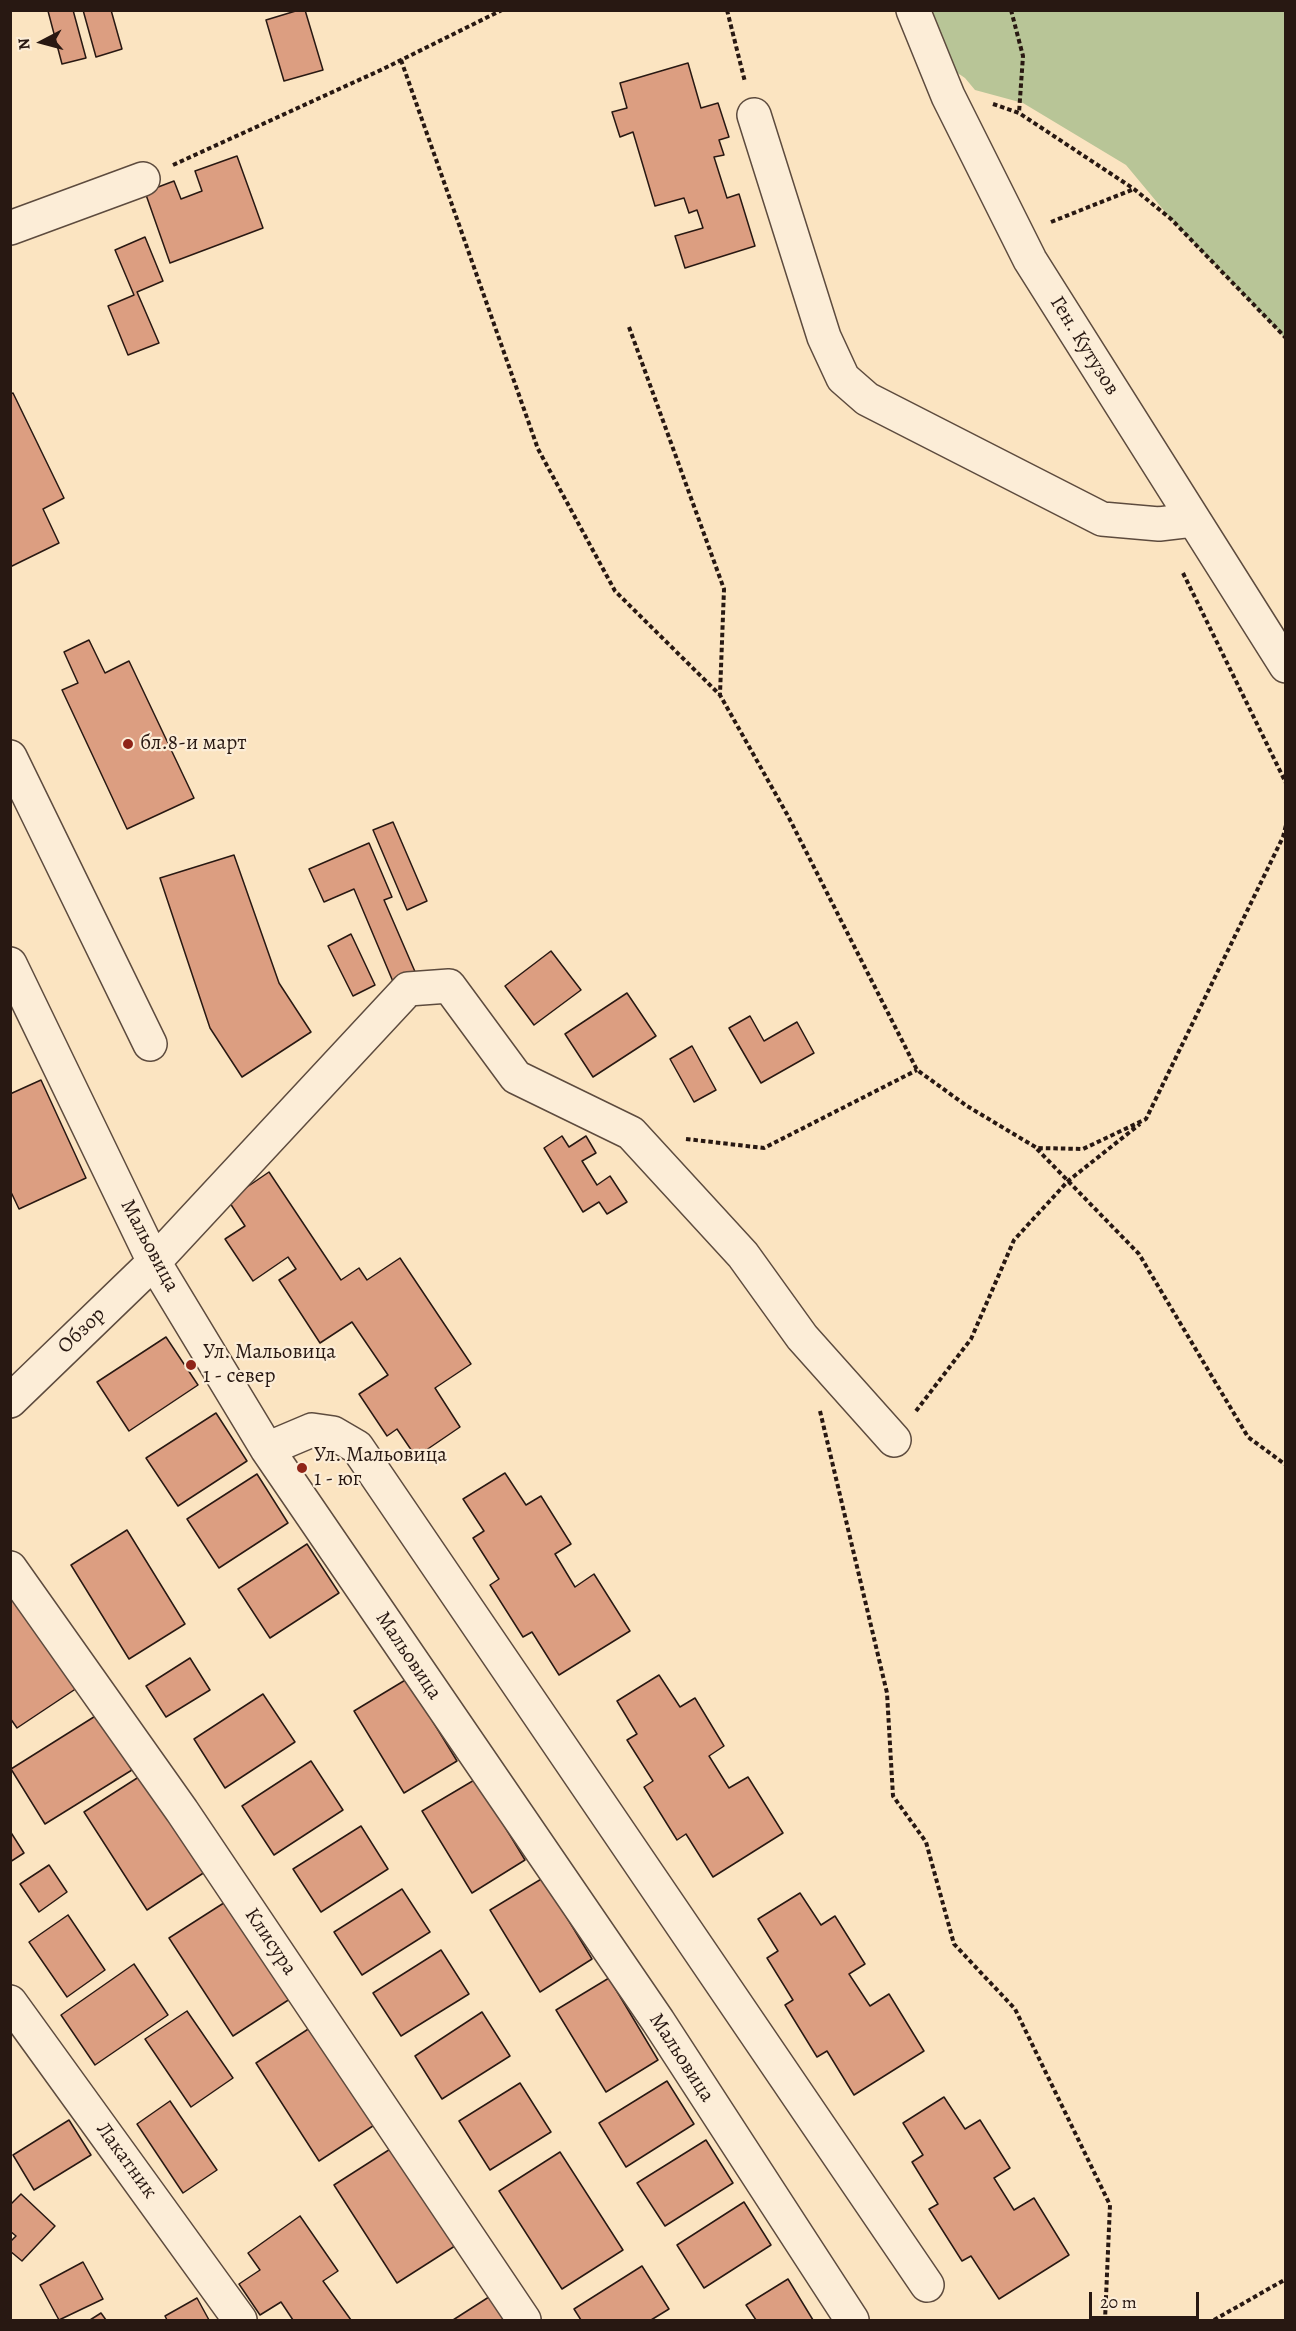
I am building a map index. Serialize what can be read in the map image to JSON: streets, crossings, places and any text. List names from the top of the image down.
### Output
{
  "streets": {
    "street": [
      "Ген. Кутузов",
      "Мальовица",
      "Обзор",
      "Клисура",
      "Лакатник"
    ]
  },
  "crossings": [
    ["Мальовица", "Обзор"]
  ],
  "places": ["бл.8-и март", "Ул. Мальовица 1 - север", "Ул. Мальовица 1 - юг"],
  "scale_bar": "20 m",
  "north": "left"
}
